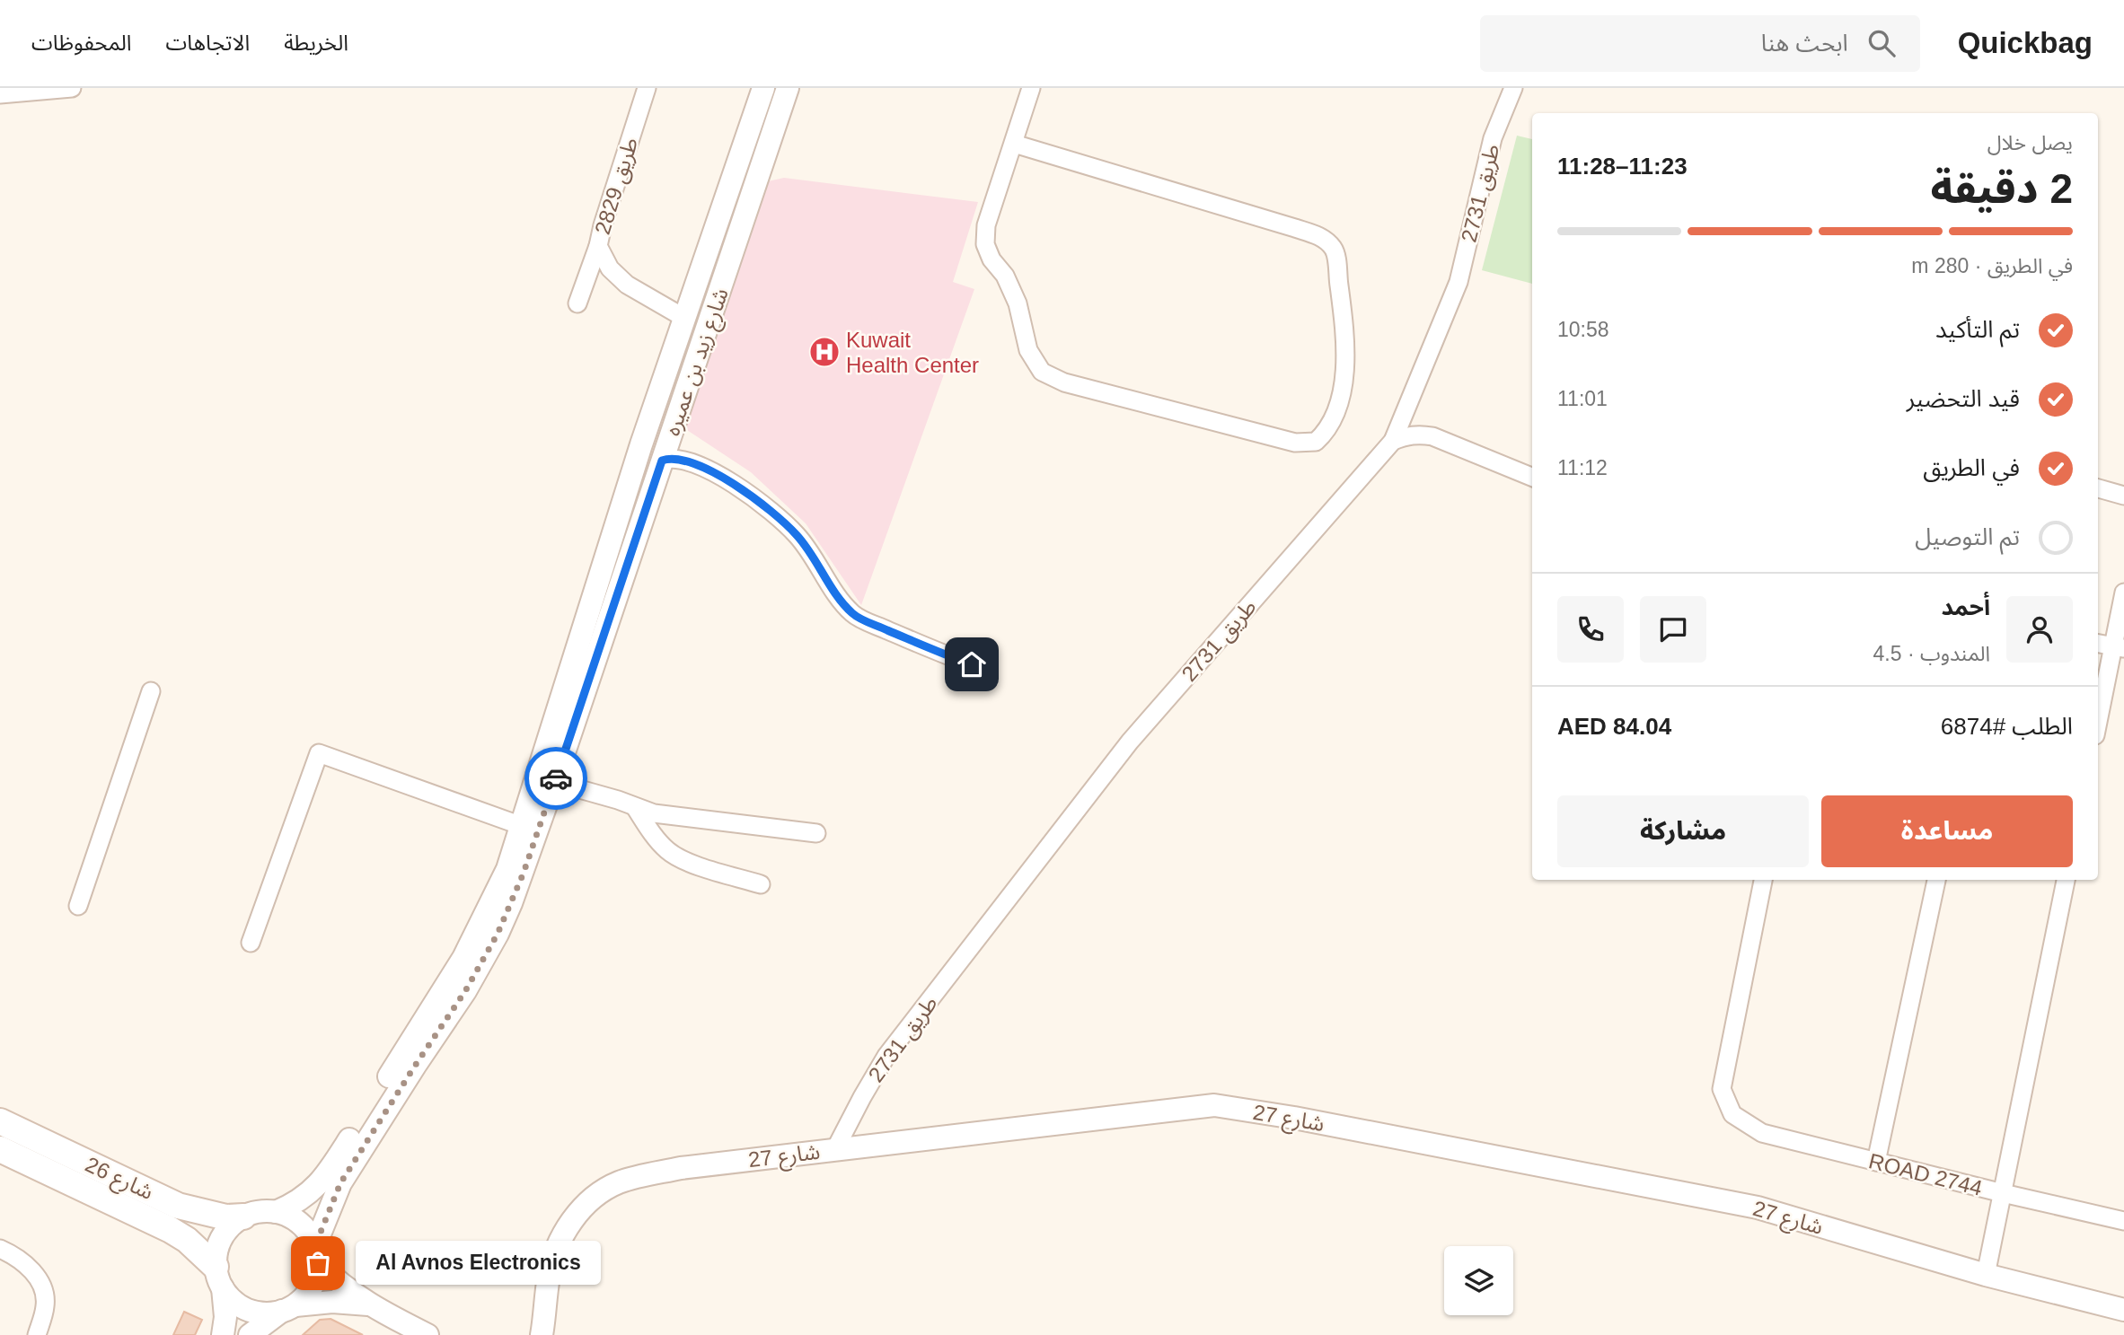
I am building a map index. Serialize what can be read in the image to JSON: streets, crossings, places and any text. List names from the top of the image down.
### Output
{
  "streets": {
    "main road": ["شارع 26"],
    "street": [
      "طريق 2829",
      "طريق 2731",
      "شارع زيد بن عميره",
      "شارع 27",
      "ROAD 2744"
    ]
  },
  "crossings": [
    ["طريق 2829", "شارع زيد بن عميره"],
    ["طريق 2731", "شارع 27"],
    ["شارع زيد بن عميره", "شارع 26"]
  ],
  "places": {
    "hospital": ["Kuwait Health Center"],
    "other": ["Al Avnos Electronics"]
  },
  "page": {
    "header": "Quickbag",
    "search": "ابحث هنا",
    "nav": ["الخريطة", "الاتجاهات", "المحفوظات"],
    "heading": ["2 دقيقة", "يصل خلال", "11:23–11:28"],
    "panel": [
      "أحمد",
      "المندوب · 4.5",
      "الطلب #6874",
      "AED 84.04"
    ],
    "bar": "في الطريق · 280 m",
    "list": [
      ["تم التأكيد", "10:58"],
      ["قيد التحضير", "11:01"],
      ["في الطريق", "11:12"],
      "تم التوصيل"
    ],
    "buttons": ["مساعدة", "مشاركة"],
    "bubble": "Al Avnos Electronics"
  }
}
